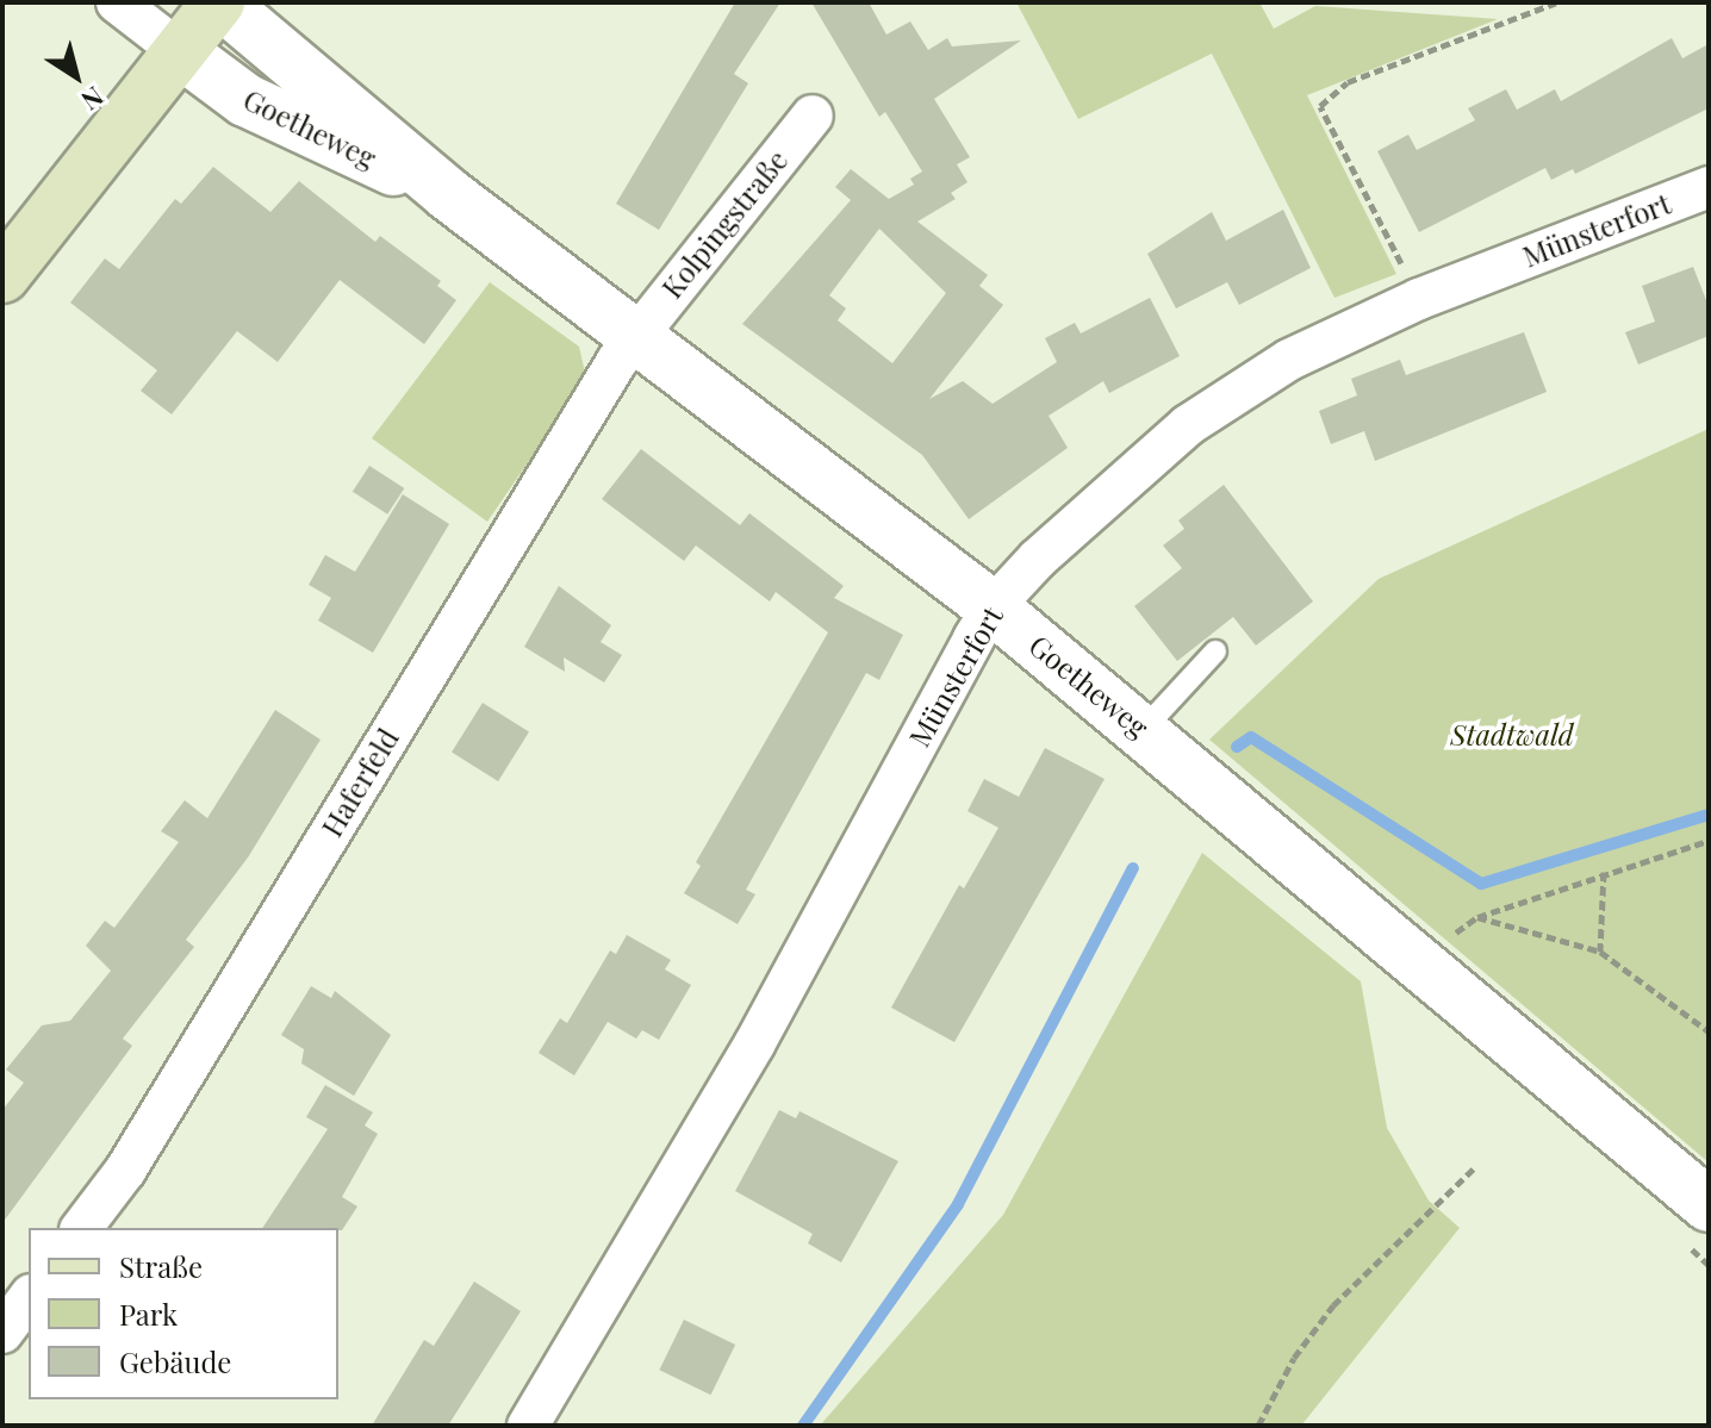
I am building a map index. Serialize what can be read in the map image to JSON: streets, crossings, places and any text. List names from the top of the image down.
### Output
{
  "streets": {
    "street": [
      "Goetheweg",
      "Kolpingstraße",
      "Münsterfort",
      "Haferfeld"
    ]
  },
  "crossings": [
    ["Goetheweg", "Kolpingstraße"],
    ["Goetheweg", "Münsterfort"],
    ["Goetheweg", "Haferfeld"],
    ["Kolpingstraße", "Haferfeld"]
  ],
  "parks": ["Stadtwald"],
  "legend": ["Straße", "Park", "Gebäude"],
  "north": "bottom right"
}
